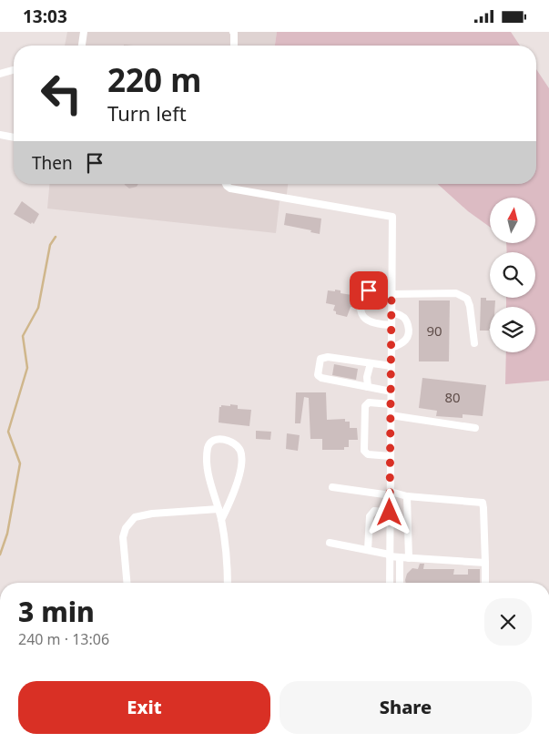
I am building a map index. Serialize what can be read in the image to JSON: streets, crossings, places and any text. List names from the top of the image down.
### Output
{
  "house_numbers": ["90", "80"],
  "north": "top",
  "page": {
    "status": "13:03",
    "turn": ["220 m", "Turn left"],
    "then": "Then",
    "heading": ["3 min", "240 m · 13:06"],
    "buttons": ["Exit", "Share"]
  }
}
